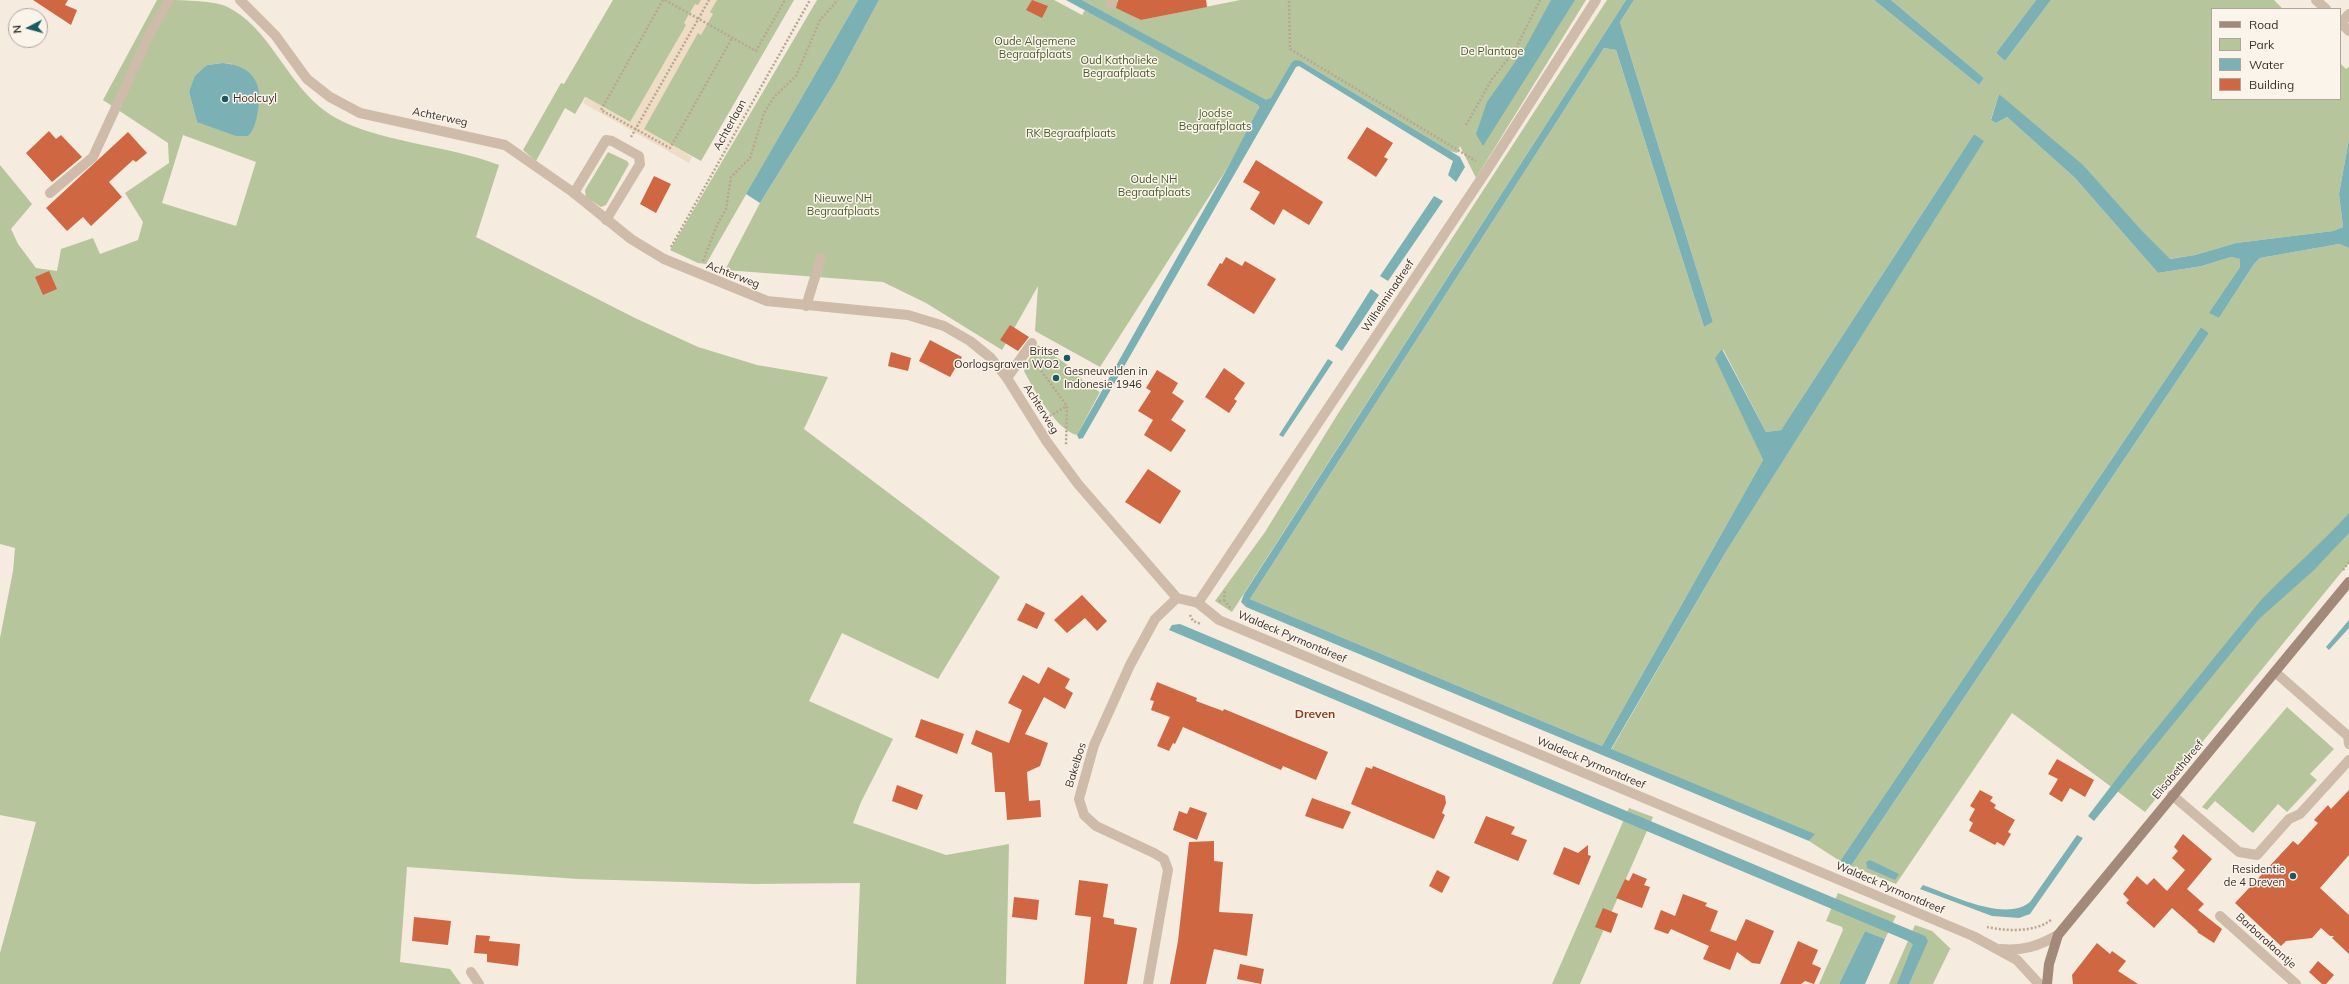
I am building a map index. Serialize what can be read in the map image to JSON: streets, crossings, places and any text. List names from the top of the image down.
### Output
{
  "streets": {
    "street": [
      "Achterweg",
      "Wilhelminadreef",
      "Waldeck Pyrmontdreef",
      "Bakelbos",
      "Elisabethdreef",
      "Barbaralaantje"
    ],
    "path": ["Achterlaan"]
  },
  "crossings": [
    ["Achterweg", "Achterlaan"],
    ["Achterweg", "Waldeck Pyrmontdreef"],
    ["Achterweg", "Bakelbos"],
    ["Wilhelminadreef", "Waldeck Pyrmontdreef"],
    ["Waldeck Pyrmontdreef", "Bakelbos"],
    ["Waldeck Pyrmontdreef", "Elisabethdreef"]
  ],
  "districts": ["Dreven"],
  "parks": [
    "Oude Algemene Begraafplaats",
    "De Plantage",
    "Oud Katholieke Begraafplaats",
    "Joodse Begraafplaats",
    "RK Begraafplaats",
    "Oude NH Begraafplaats",
    "Nieuwe NH Begraafplaats"
  ],
  "places": [
    "Hoolcuyl",
    "Britse Oorlogsgraven WO2",
    "Gesneuvelden in Indonesie 1946",
    "Residentie de 4 Dreven"
  ],
  "legend": [
    "Road",
    "Park",
    "Water",
    "Building"
  ],
  "north": "left"
}
